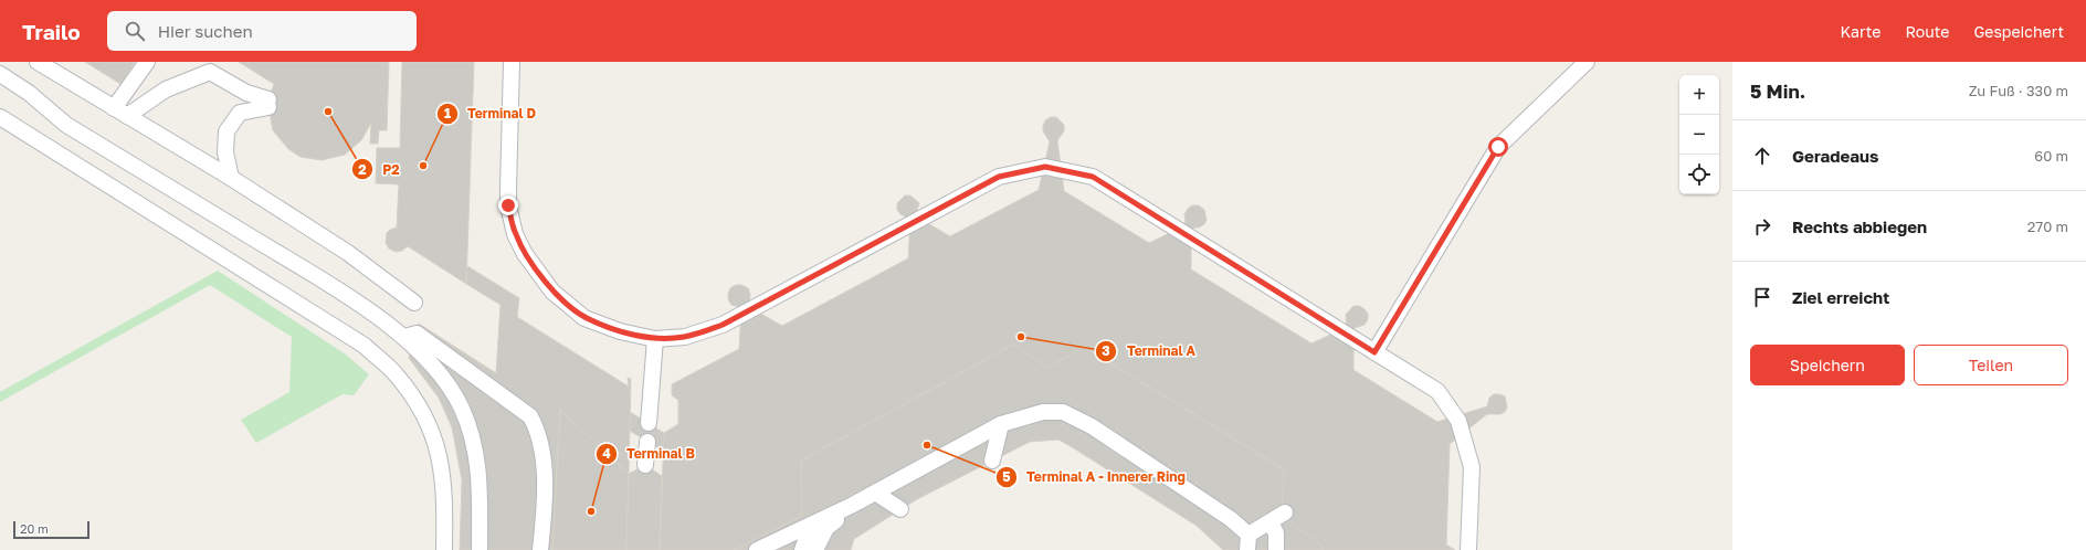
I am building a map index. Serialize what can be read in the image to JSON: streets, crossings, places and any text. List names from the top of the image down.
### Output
{
  "places": [
    "P2",
    "Terminal D",
    "Terminal A",
    "Terminal A - Innerer Ring",
    "Terminal B"
  ],
  "scale_bar": "20 m",
  "page": {
    "header": "Trailo",
    "search": "Hier suchen",
    "nav": ["Karte", "Route", "Gespeichert"],
    "heading": ["5 Min.", "Zu Fuß · 330 m"],
    "map_buttons": ["+", "−"],
    "list": [
      ["Geradeaus", "60 m"],
      ["Rechts abbiegen", "270 m"],
      "Ziel erreicht"
    ],
    "buttons": ["Speichern", "Teilen"],
    "scale": "20 m"
  }
}
